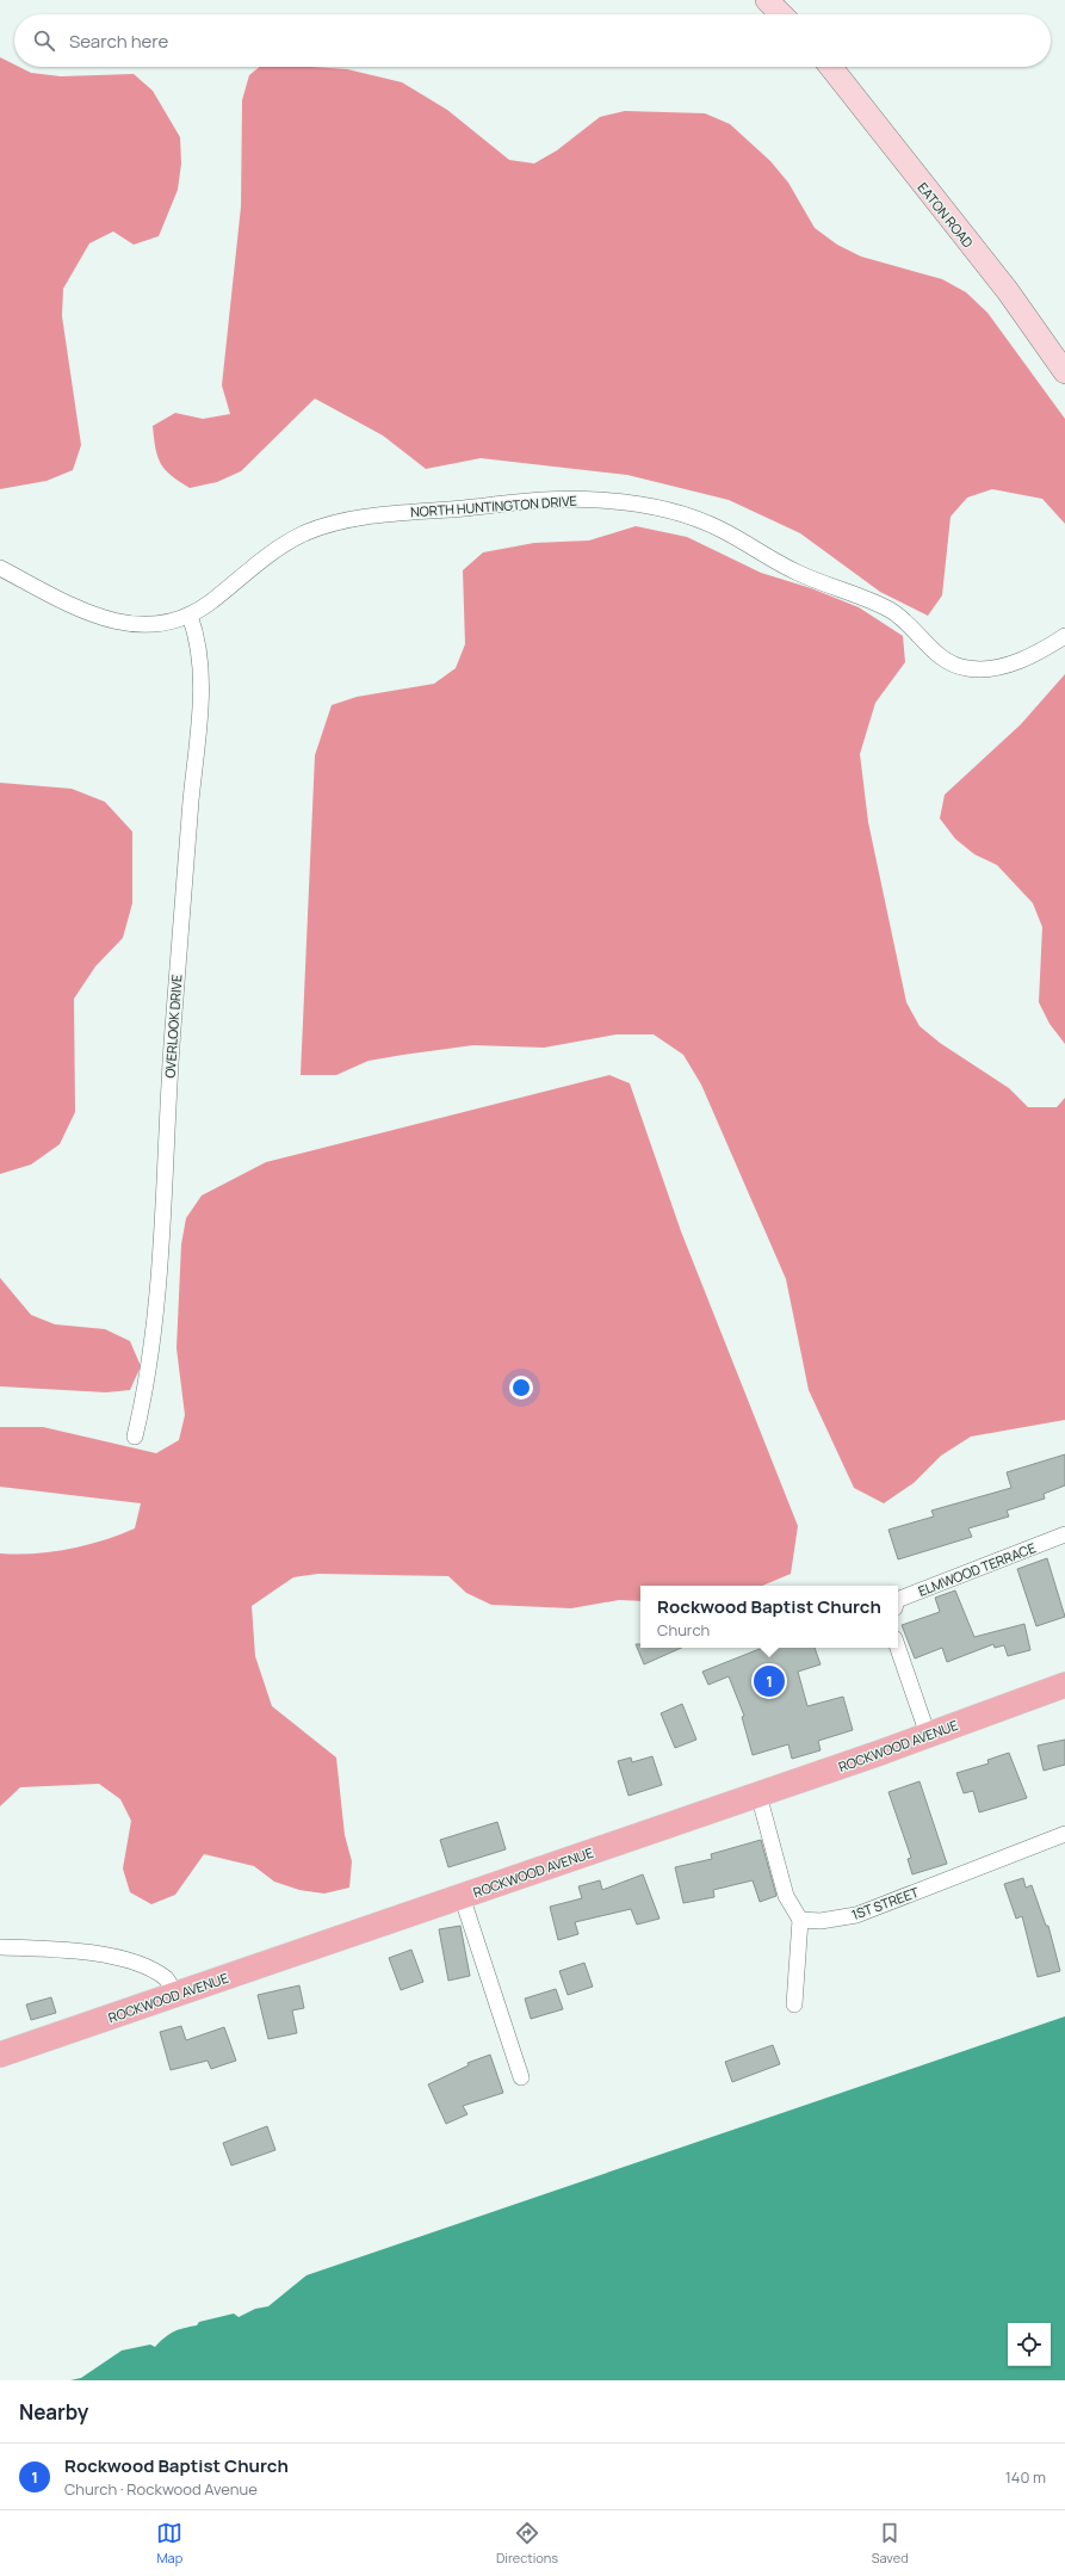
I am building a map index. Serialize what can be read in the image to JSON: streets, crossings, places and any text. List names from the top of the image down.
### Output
{
  "streets": {
    "main road": ["ROCKWOOD AVENUE"],
    "street": [
      "EATON ROAD",
      "NORTH HUNTINGTON DRIVE",
      "OVERLOOK DRIVE",
      "ELMWOOD TERRACE",
      "1ST STREET"
    ]
  },
  "crossings": [
    ["NORTH HUNTINGTON DRIVE", "OVERLOOK DRIVE"]
  ],
  "page": {
    "search": "Search here",
    "popup": ["Rockwood Baptist Church", "Church"],
    "pins": "1",
    "heading": "Nearby",
    "list": [
      {
        "mark": "1",
        "name": "Rockwood Baptist Church",
        "note": "Church · Rockwood Avenue",
        "value": "140 m"
      }
    ],
    "nav": ["Map", "Directions", "Saved"]
  }
}
